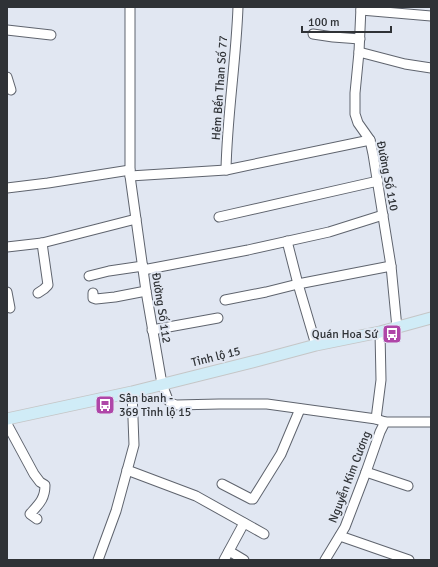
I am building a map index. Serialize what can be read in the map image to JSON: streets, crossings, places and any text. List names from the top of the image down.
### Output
{
  "streets": {
    "main road": ["Tỉnh lộ 15"],
    "street": [
      "Hẻm Bến Than Số 77",
      "Đường Số 110",
      "Đường Số 112",
      "Nguyễn Kim Cương"
    ]
  },
  "crossings": [
    ["Đường Số 110", "Tỉnh lộ 15"],
    ["Đường Số 112", "Tỉnh lộ 15"],
    ["Đường Số 112", "Nguyễn Kim Cương"]
  ],
  "places": {
    "bus stop": ["Quán Hoa Sứ", "Sân banh - 369 Tỉnh lộ 15"]
  },
  "scale_bar": "100 m"
}
